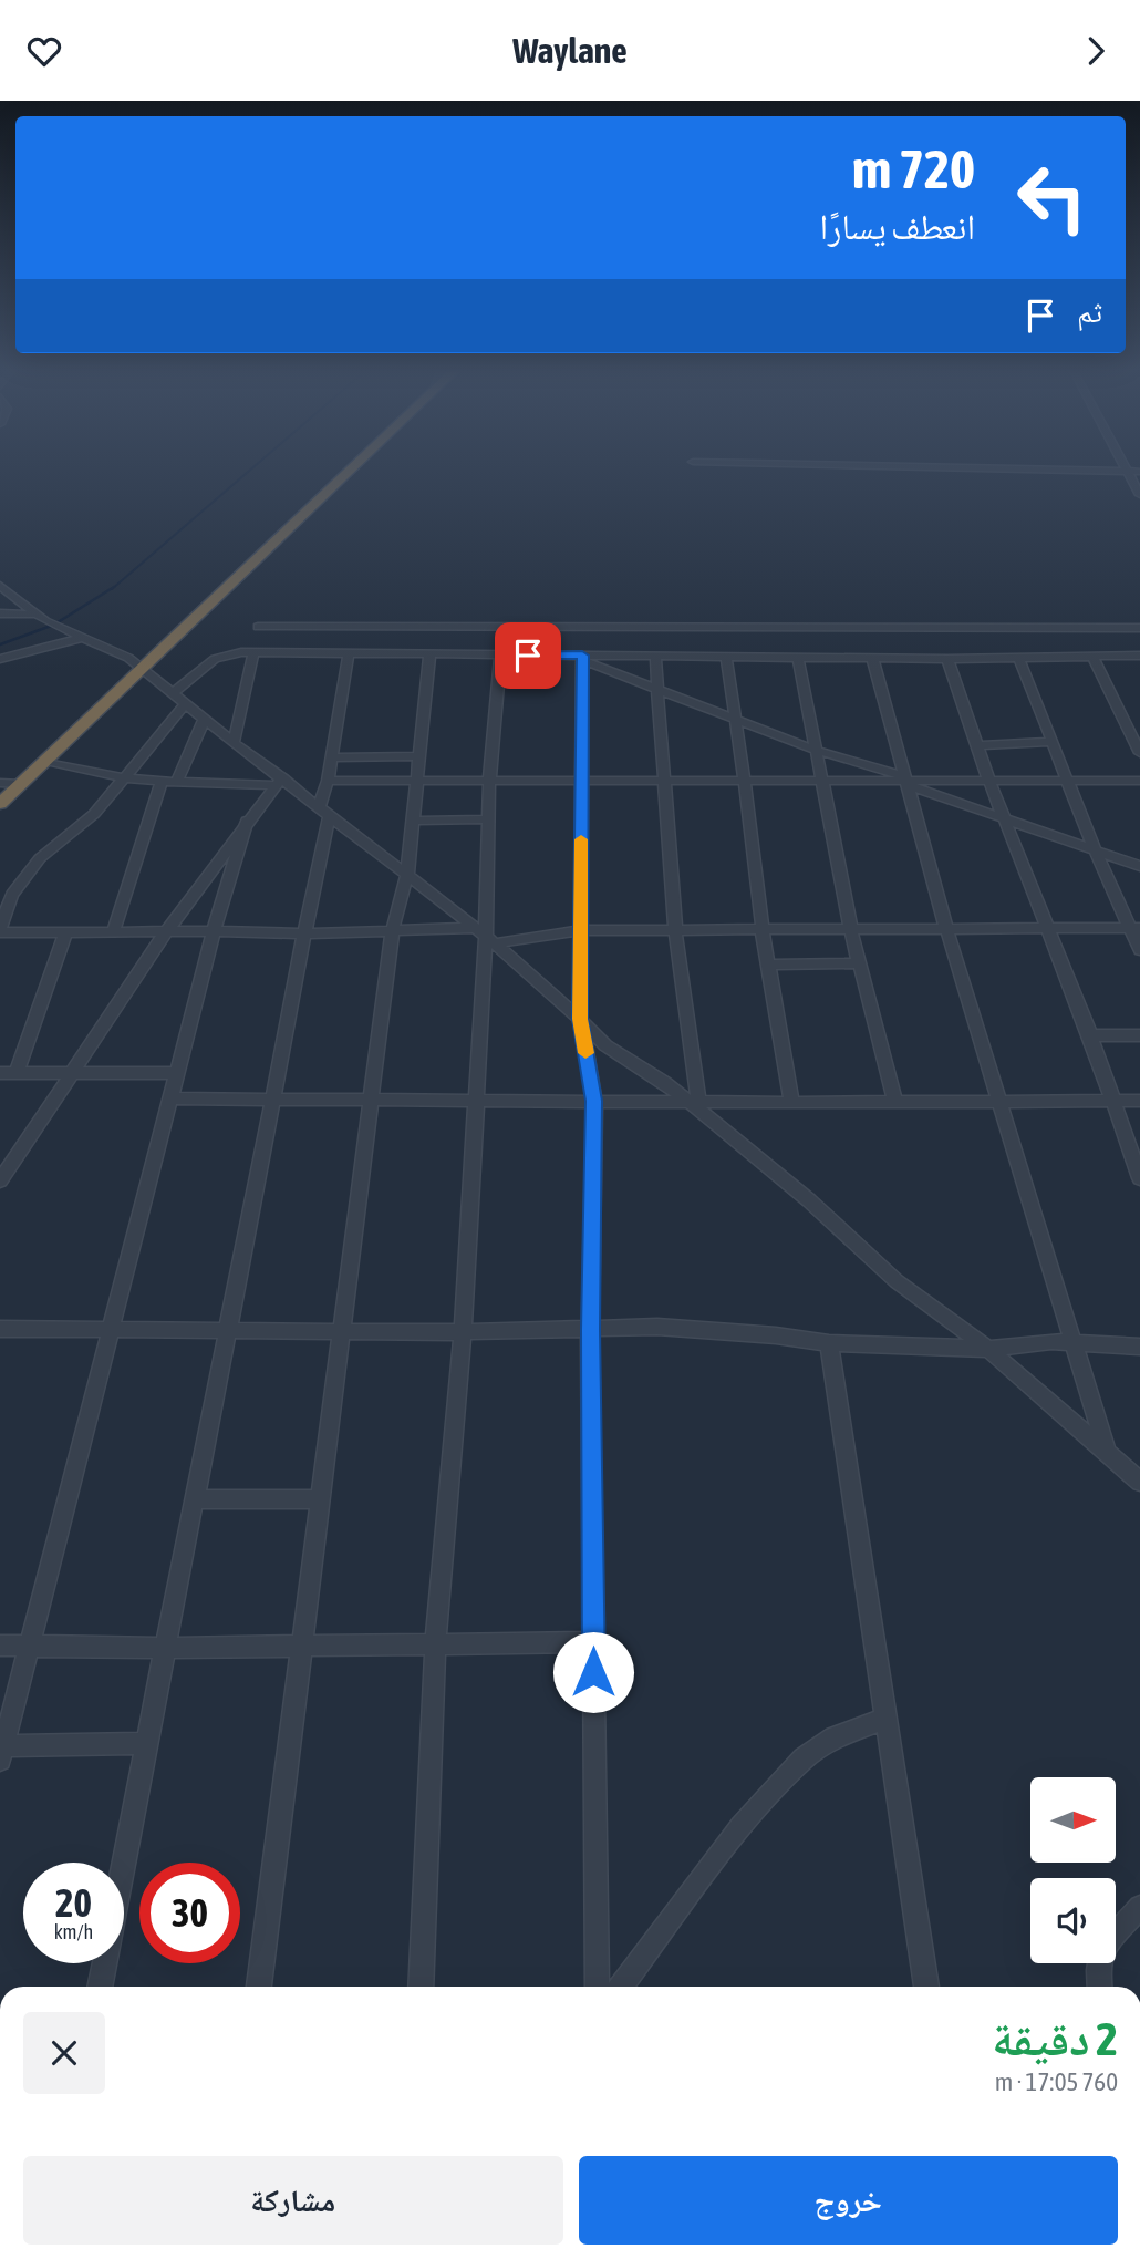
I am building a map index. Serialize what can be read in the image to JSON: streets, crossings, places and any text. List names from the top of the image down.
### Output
{
  "north": "right",
  "page": {
    "header": "Waylane",
    "turn": ["720 m", "انعطف يسارًا"],
    "then": "ثم",
    "speed": "20 km/h",
    "limit": "30",
    "heading": ["2 دقيقة", "760 m · 17:05"],
    "buttons": ["خروج", "مشاركة"]
  }
}
